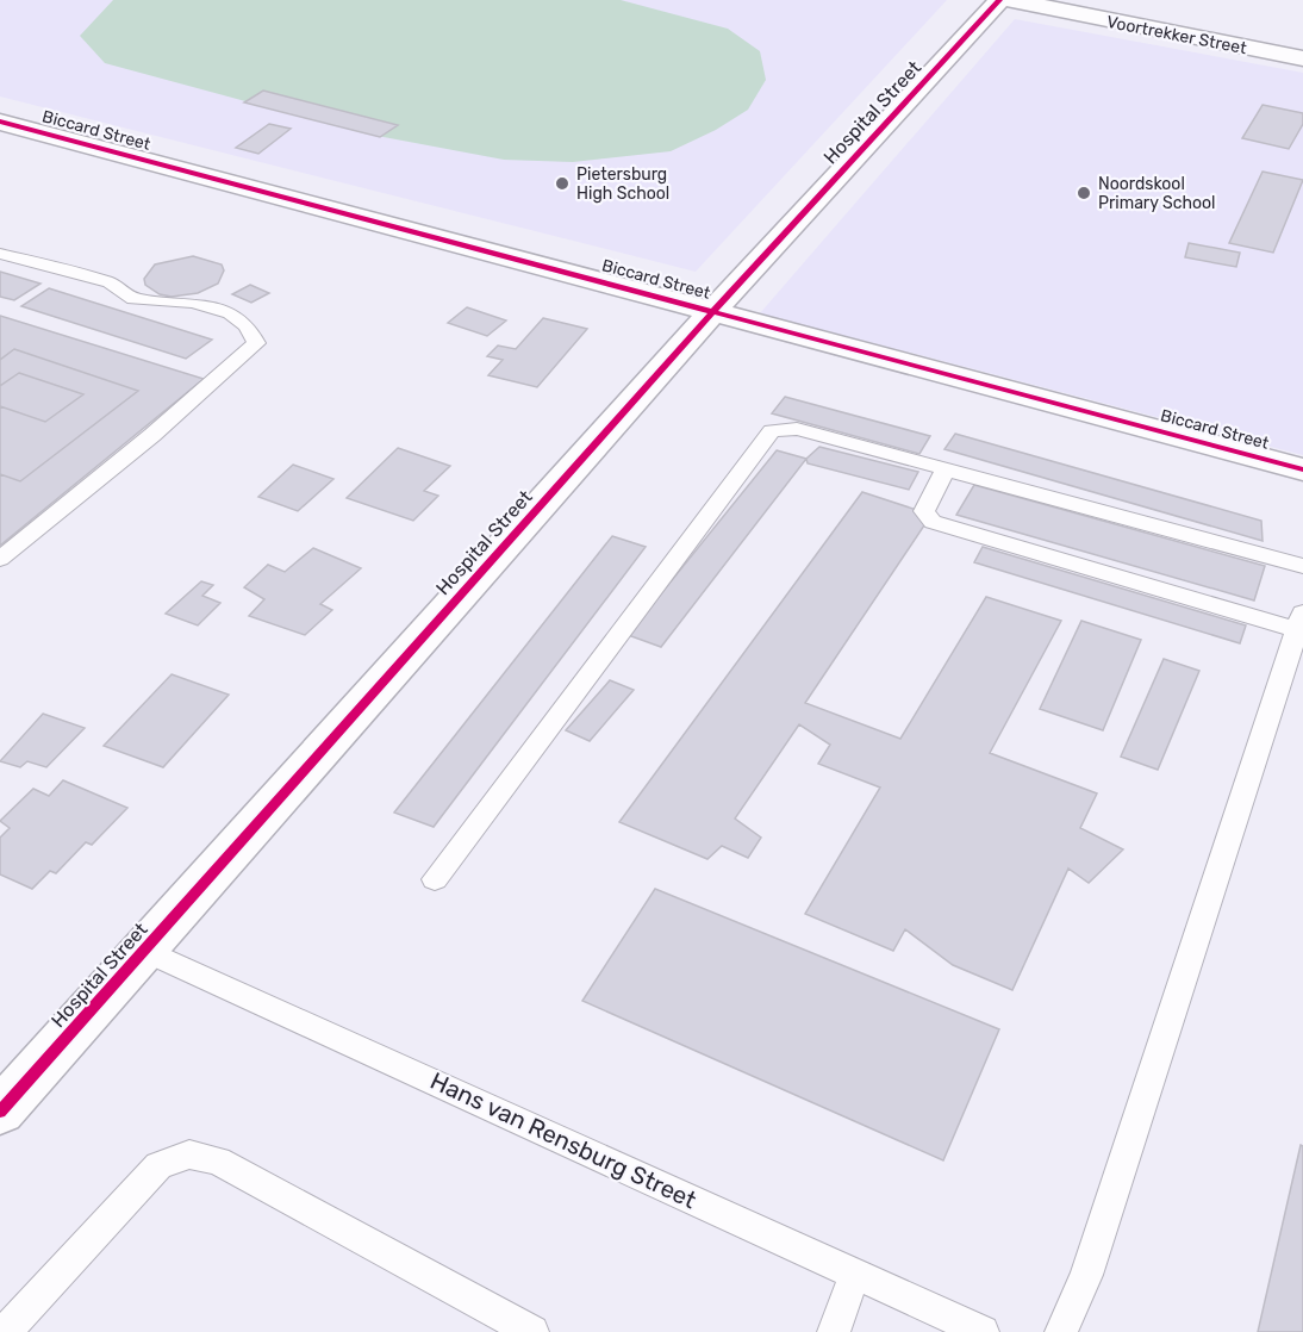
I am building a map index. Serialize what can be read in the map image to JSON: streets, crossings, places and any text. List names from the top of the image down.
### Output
{
  "streets": {
    "street": ["Voortrekker Street", "Hospital Street", "Biccard Street"],
    "lane": ["Hans van Rensburg Street"]
  },
  "crossings": [
    ["Hospital Street", "Biccard Street"],
    ["Hospital Street", "Hans van Rensburg Street"]
  ],
  "places": ["Pietersburg High School", "Noordskool Primary School"]
}
